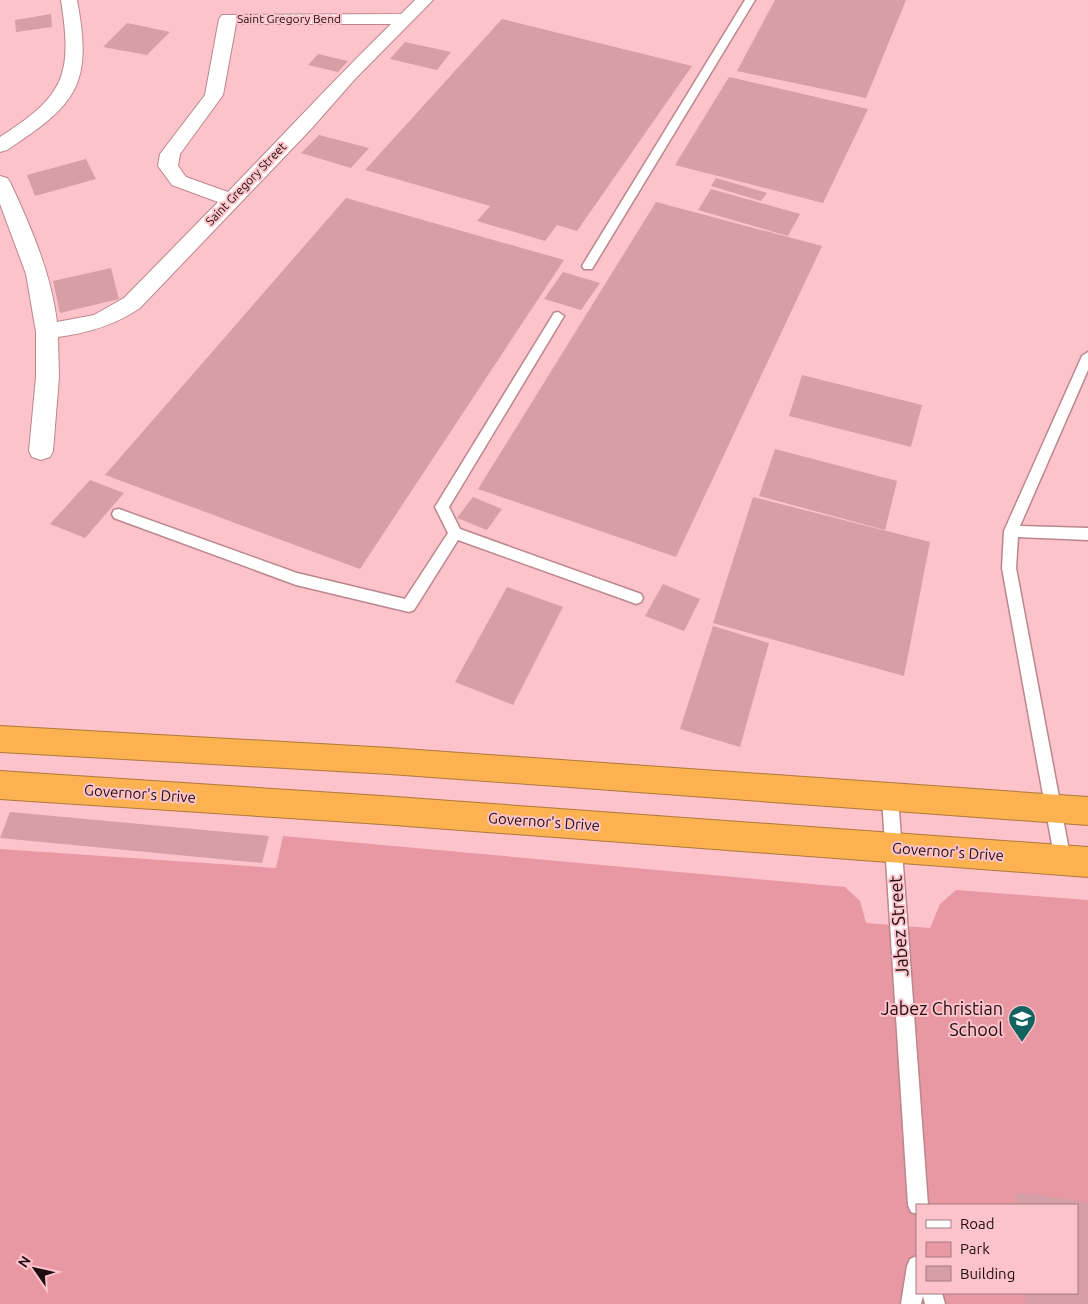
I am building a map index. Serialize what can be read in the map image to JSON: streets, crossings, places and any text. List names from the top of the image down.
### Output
{
  "streets": {
    "highway": ["Governor's Drive"],
    "street": ["Saint Gregory Bend", "Saint Gregory Street"],
    "lane": ["Jabez Street"]
  },
  "crossings": [
    ["Saint Gregory Bend", "Saint Gregory Street"],
    ["Governor's Drive", "Jabez Street"]
  ],
  "places": {
    "school or university": ["Jabez Christian School"]
  },
  "legend": ["Road", "Park", "Building"],
  "north": "top left"
}
